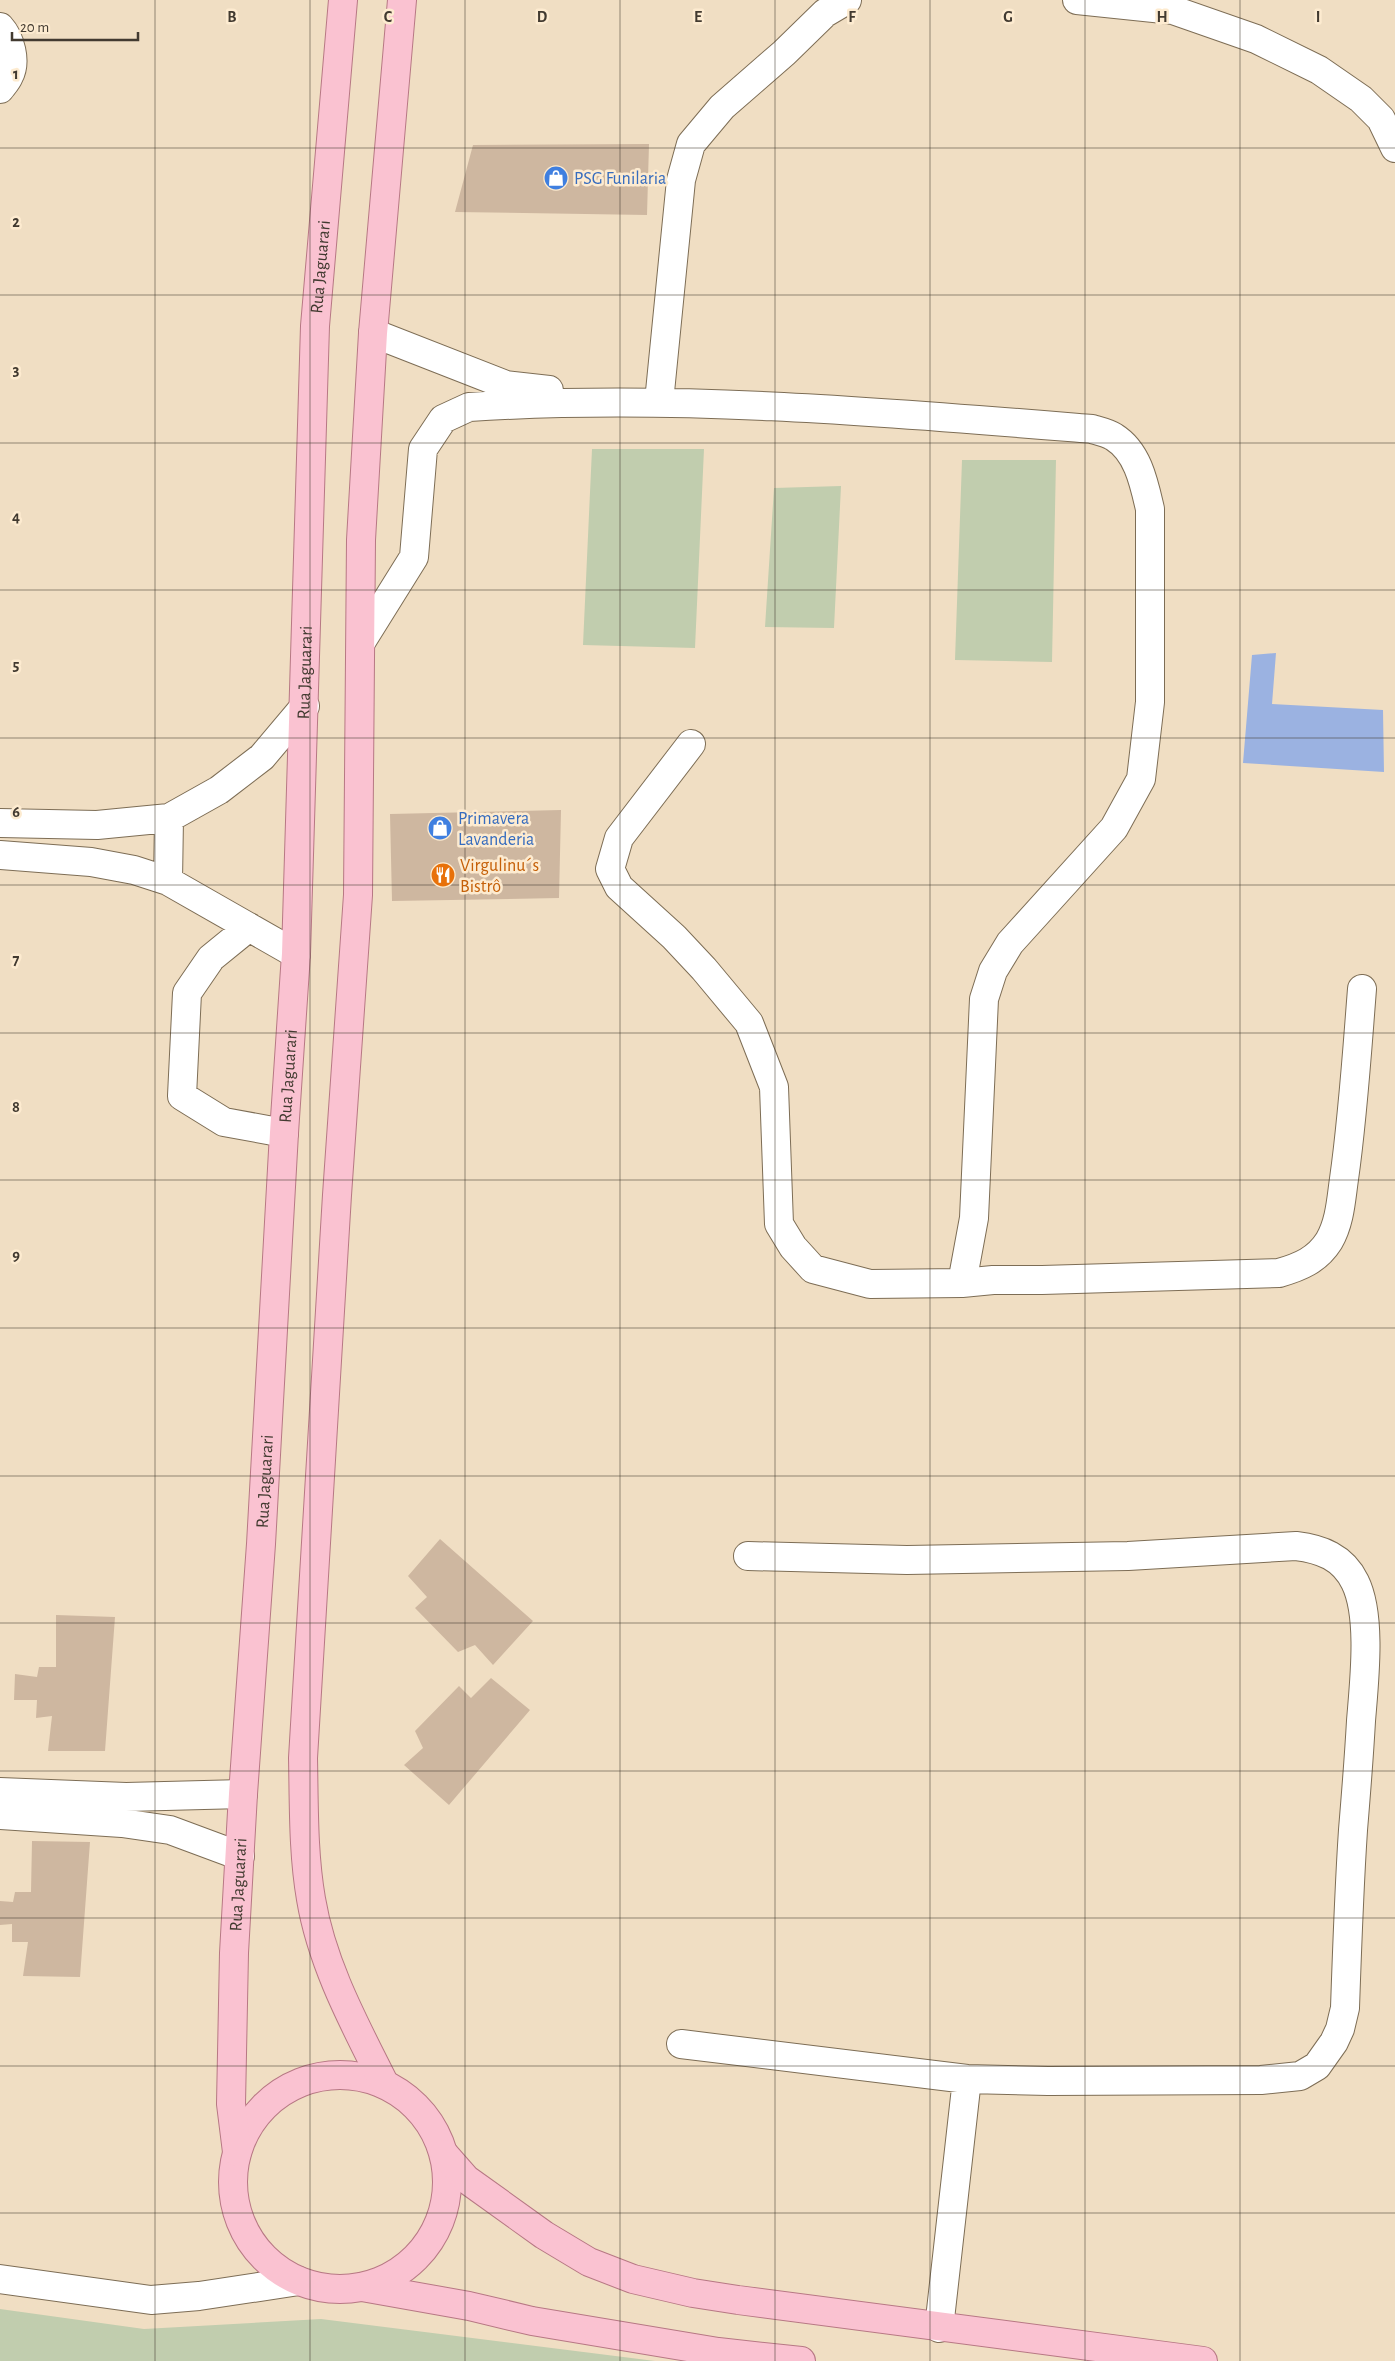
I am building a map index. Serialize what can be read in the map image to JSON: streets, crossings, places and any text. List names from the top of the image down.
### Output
{
  "streets": {
    "main road": ["Rua Jaguarari"]
  },
  "places": {
    "shop": ["PSG Funilaria", "Primavera Lavanderia"],
    "restaurant": ["Virgulinu´s Bistrô"]
  },
  "scale_bar": "20 m",
  "grid": {
    "columns": [
      "B",
      "C",
      "D",
      "E",
      "F",
      "G",
      "H",
      "I"
    ],
    "rows": [
      "1",
      "2",
      "3",
      "4",
      "5",
      "6",
      "7",
      "8",
      "9"
    ]
  }
}
